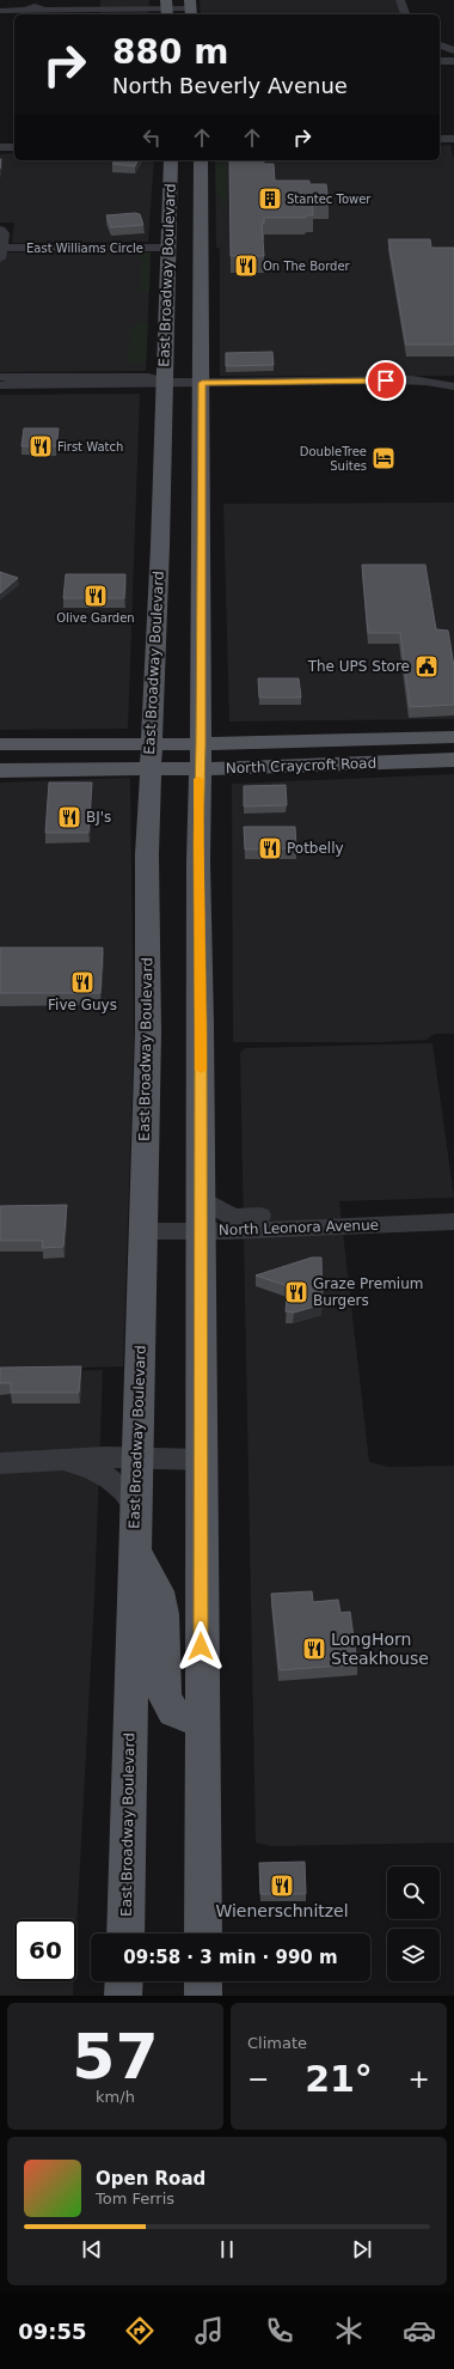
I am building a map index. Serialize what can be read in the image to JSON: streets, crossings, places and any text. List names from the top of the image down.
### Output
{
  "streets": {
    "main road": ["East Broadway Boulevard", "North Craycroft Road"],
    "street": ["East Williams Circle", "North Leonora Avenue"]
  },
  "crossings": [
    ["East Williams Circle", "East Broadway Boulevard"],
    ["East Broadway Boulevard", "North Craycroft Road"],
    ["East Broadway Boulevard", "North Leonora Avenue"]
  ],
  "places": {
    "building": ["Stantec Tower"],
    "restaurant": [
      "On The Border",
      "First Watch",
      "Olive Garden",
      "BJ's",
      "Potbelly",
      "Five Guys",
      "Graze Premium Burgers",
      "LongHorn Steakhouse",
      "Wienerschnitzel"
    ],
    "hotel": ["DoubleTree Suites"],
    "public building": ["The UPS Store"]
  },
  "page": {
    "turn": ["880 m", "North Beverly Avenue"],
    "limit": "60",
    "trip": "09:58 · 3 min · 990 m",
    "tile": [
      ["57", "km/h"],
      "Climate"
    ],
    "heat": ["−", "21°", "+"],
    "song": ["Open Road", "Tom Ferris"],
    "tabs": "09:55"
  }
}
